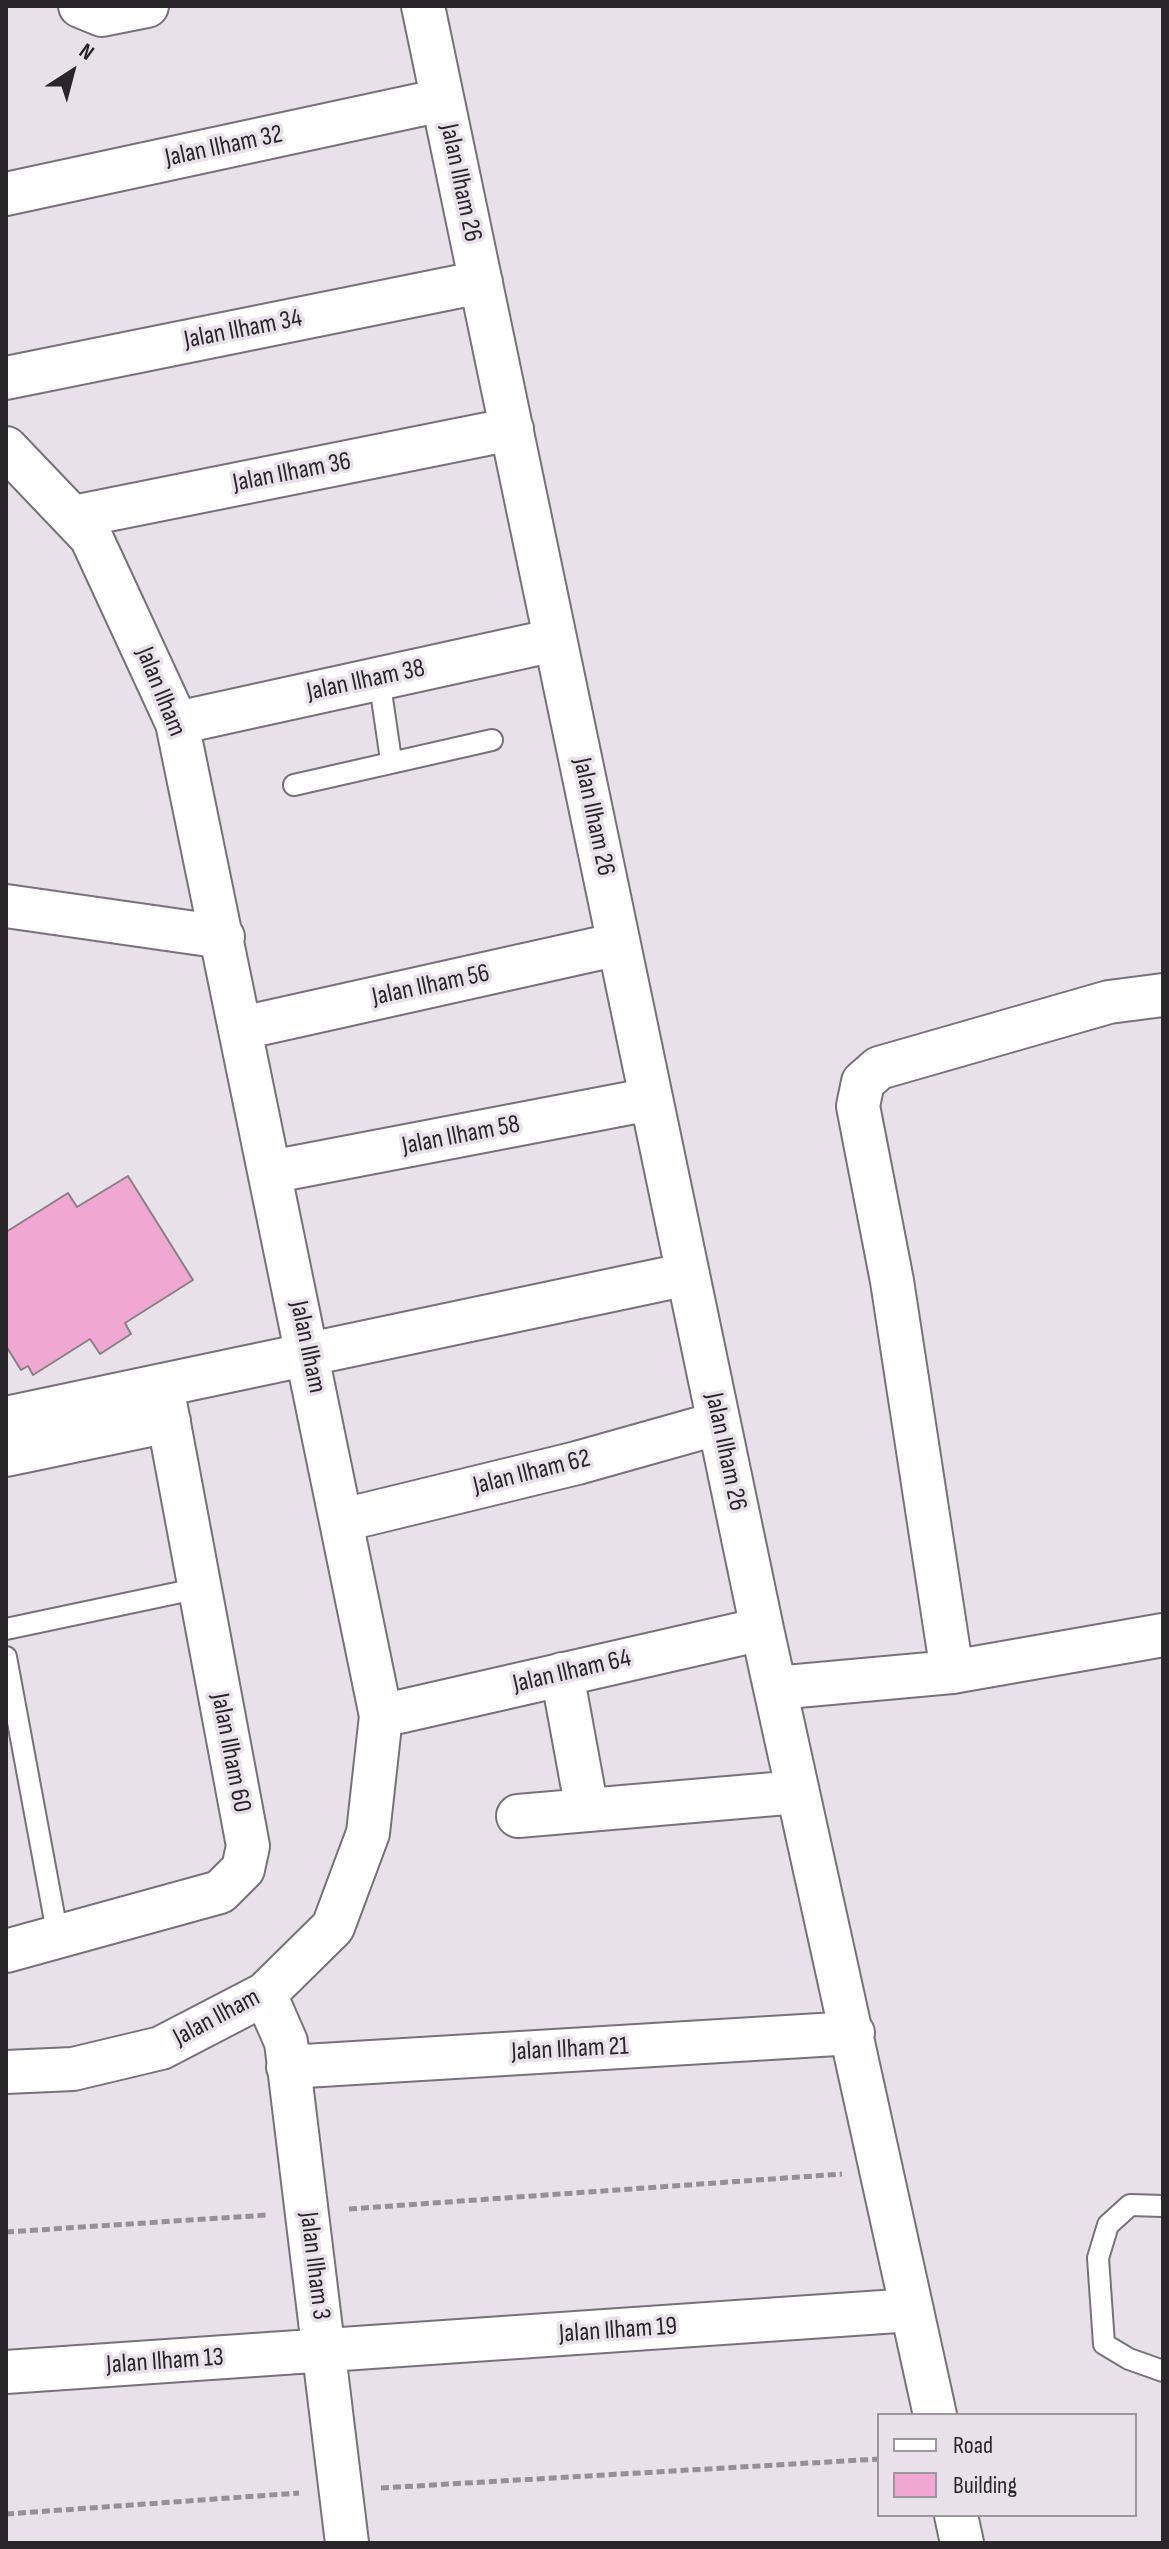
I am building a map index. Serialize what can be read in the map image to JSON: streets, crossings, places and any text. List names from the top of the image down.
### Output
{
  "streets": {
    "street": [
      "Jalan Ilham 32",
      "Jalan Ilham 26",
      "Jalan Ilham 34",
      "Jalan Ilham 36",
      "Jalan Ilham 38",
      "Jalan Ilham",
      "Jalan Ilham 56",
      "Jalan Ilham 58",
      "Jalan Ilham 62",
      "Jalan Ilham 64",
      "Jalan Ilham 60",
      "Jalan Ilham 21",
      "Jalan Ilham 3",
      "Jalan Ilham 19",
      "Jalan Ilham 13"
    ]
  },
  "crossings": [
    ["Jalan Ilham 32", "Jalan Ilham 26"],
    ["Jalan Ilham 26", "Jalan Ilham 34"],
    ["Jalan Ilham 26", "Jalan Ilham 36"],
    ["Jalan Ilham 26", "Jalan Ilham 38"],
    ["Jalan Ilham 26", "Jalan Ilham 56"],
    ["Jalan Ilham 26", "Jalan Ilham 58"],
    ["Jalan Ilham 26", "Jalan Ilham 62"],
    ["Jalan Ilham 26", "Jalan Ilham 64"],
    ["Jalan Ilham 26", "Jalan Ilham 21"],
    ["Jalan Ilham 26", "Jalan Ilham 19"],
    ["Jalan Ilham 36", "Jalan Ilham"],
    ["Jalan Ilham 38", "Jalan Ilham"],
    ["Jalan Ilham", "Jalan Ilham 56"],
    ["Jalan Ilham", "Jalan Ilham 58"],
    ["Jalan Ilham", "Jalan Ilham 62"],
    ["Jalan Ilham", "Jalan Ilham 64"],
    ["Jalan Ilham", "Jalan Ilham 3"],
    ["Jalan Ilham 21", "Jalan Ilham 3"],
    ["Jalan Ilham 3", "Jalan Ilham 19"],
    ["Jalan Ilham 3", "Jalan Ilham 13"],
    ["Jalan Ilham 19", "Jalan Ilham 13"]
  ],
  "legend": ["Road", "Building"],
  "north": "top right"
}
